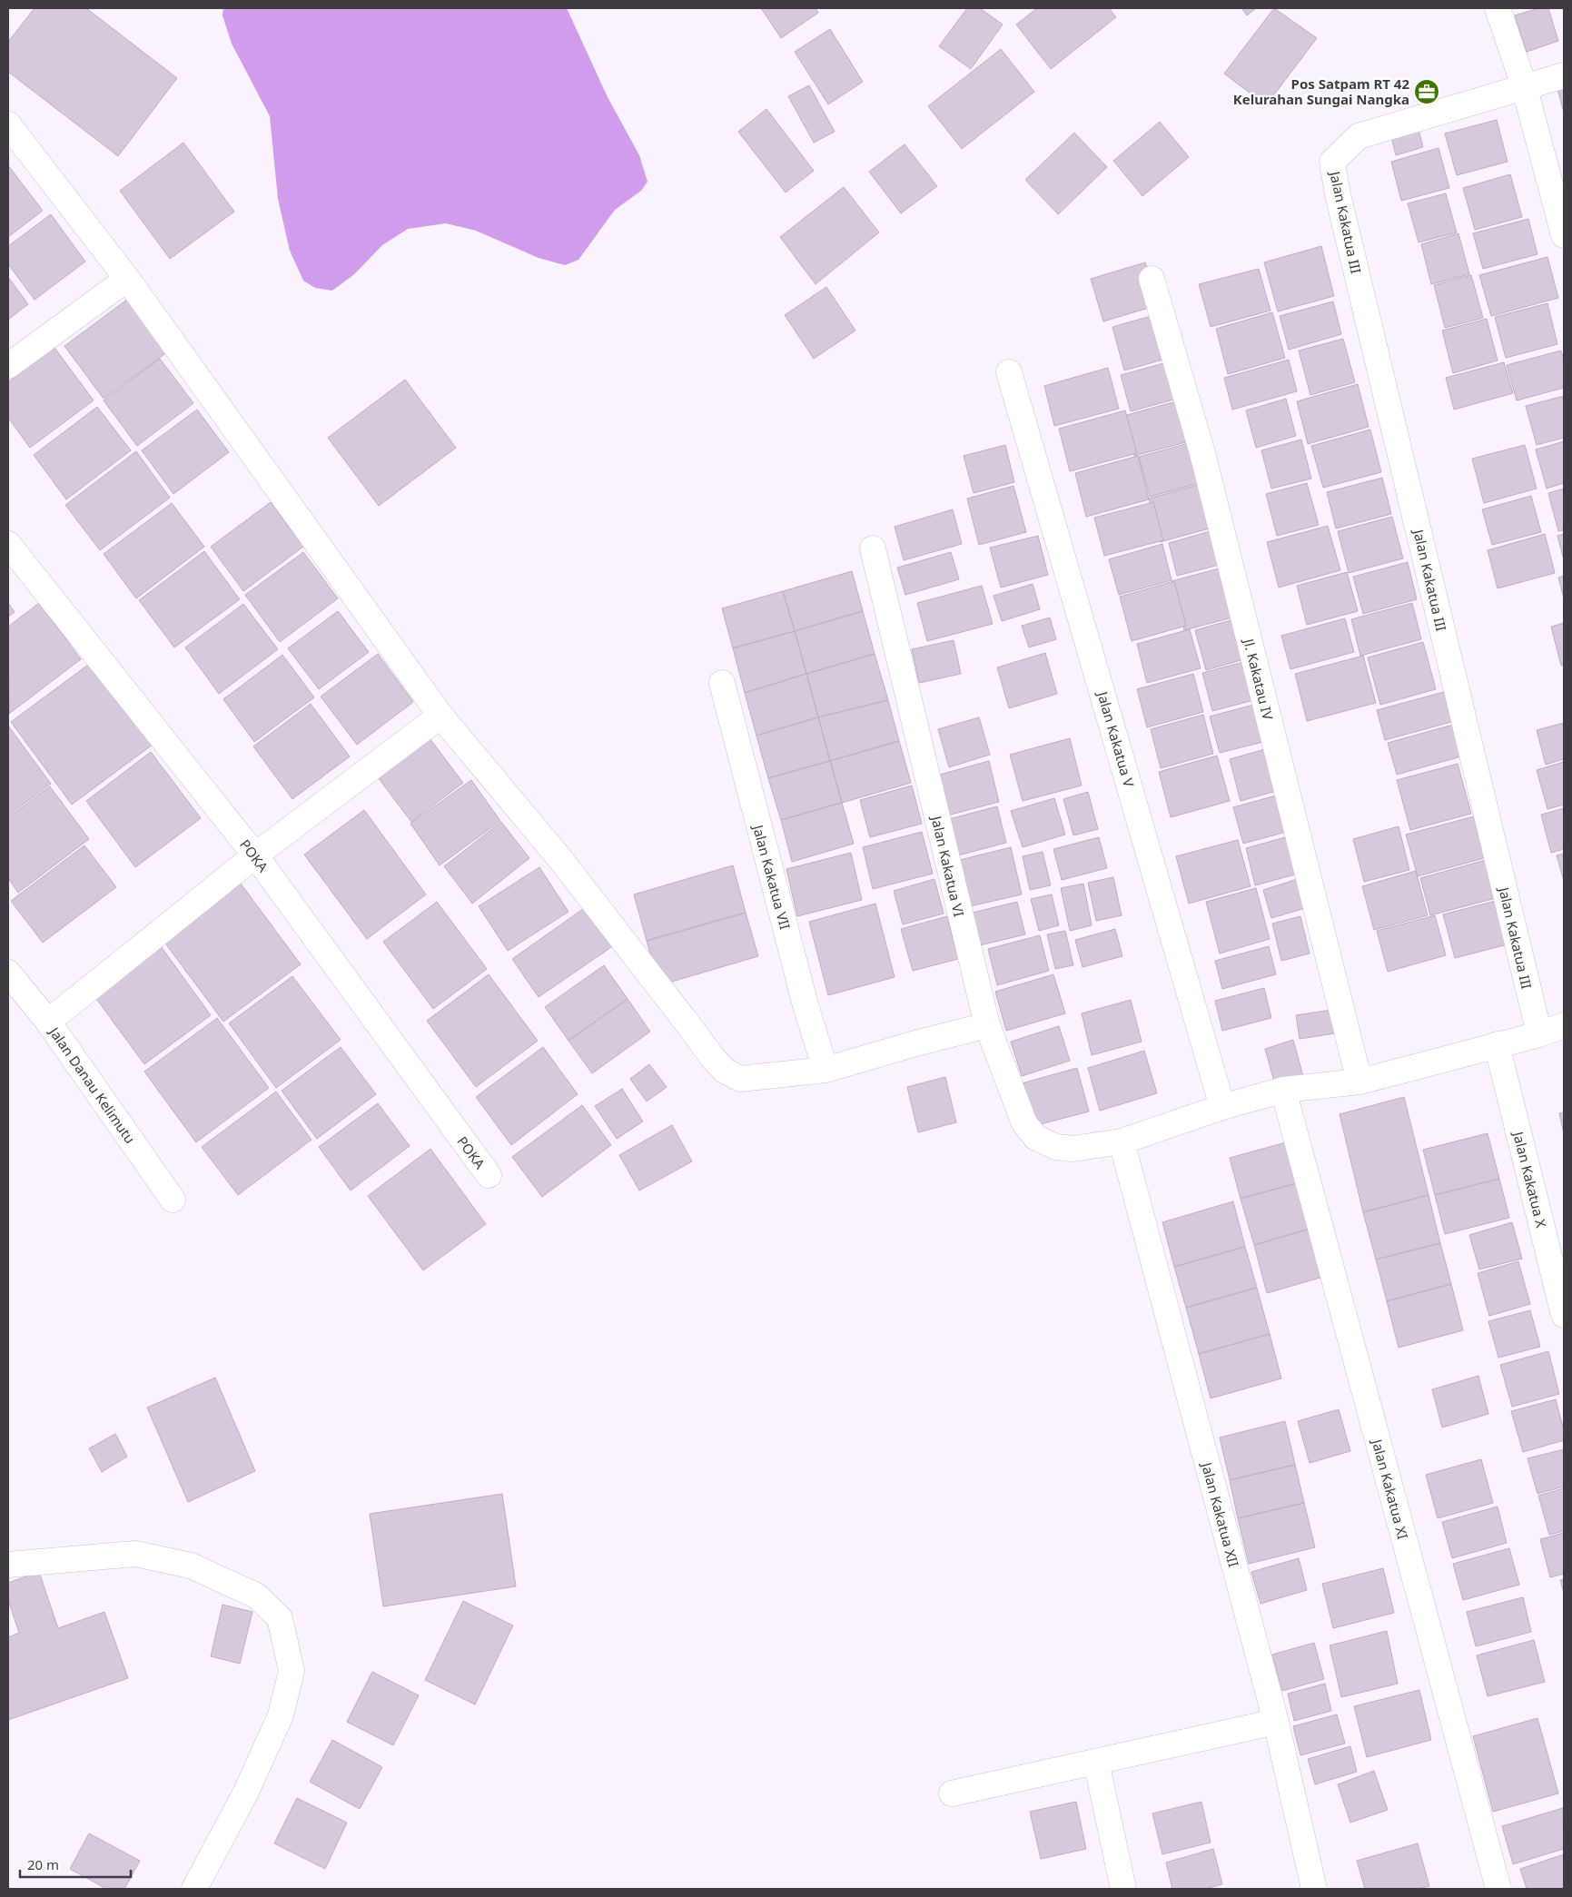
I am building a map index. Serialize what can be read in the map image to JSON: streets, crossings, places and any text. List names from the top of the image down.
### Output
{
  "streets": {
    "street": [
      "Jalan Kakatua III",
      "Jl. Kakatau IV",
      "Jalan Kakatua V",
      "POKA",
      "Jalan Kakatua VI",
      "Jalan Kakatua VII",
      "Jalan Danau Kelimutu",
      "Jalan Kakatua X",
      "Jalan Kakatua XI",
      "Jalan Kakatua XII"
    ]
  },
  "crossings": [
    ["Jalan Kakatua III", "Jalan Kakatua VI"],
    ["Jl. Kakatau IV", "Jalan Kakatua VI"],
    ["Jalan Kakatua V", "Jalan Kakatua VI"],
    ["Jalan Kakatua VI", "Jalan Kakatua X"],
    ["Jalan Kakatua VI", "Jalan Kakatua XI"],
    ["Jalan Kakatua VI", "Jalan Kakatua XII"]
  ],
  "places": {
    "office": ["Pos Satpam RT 42 Kelurahan Sungai Nangka"]
  },
  "scale_bar": "20 m"
}
